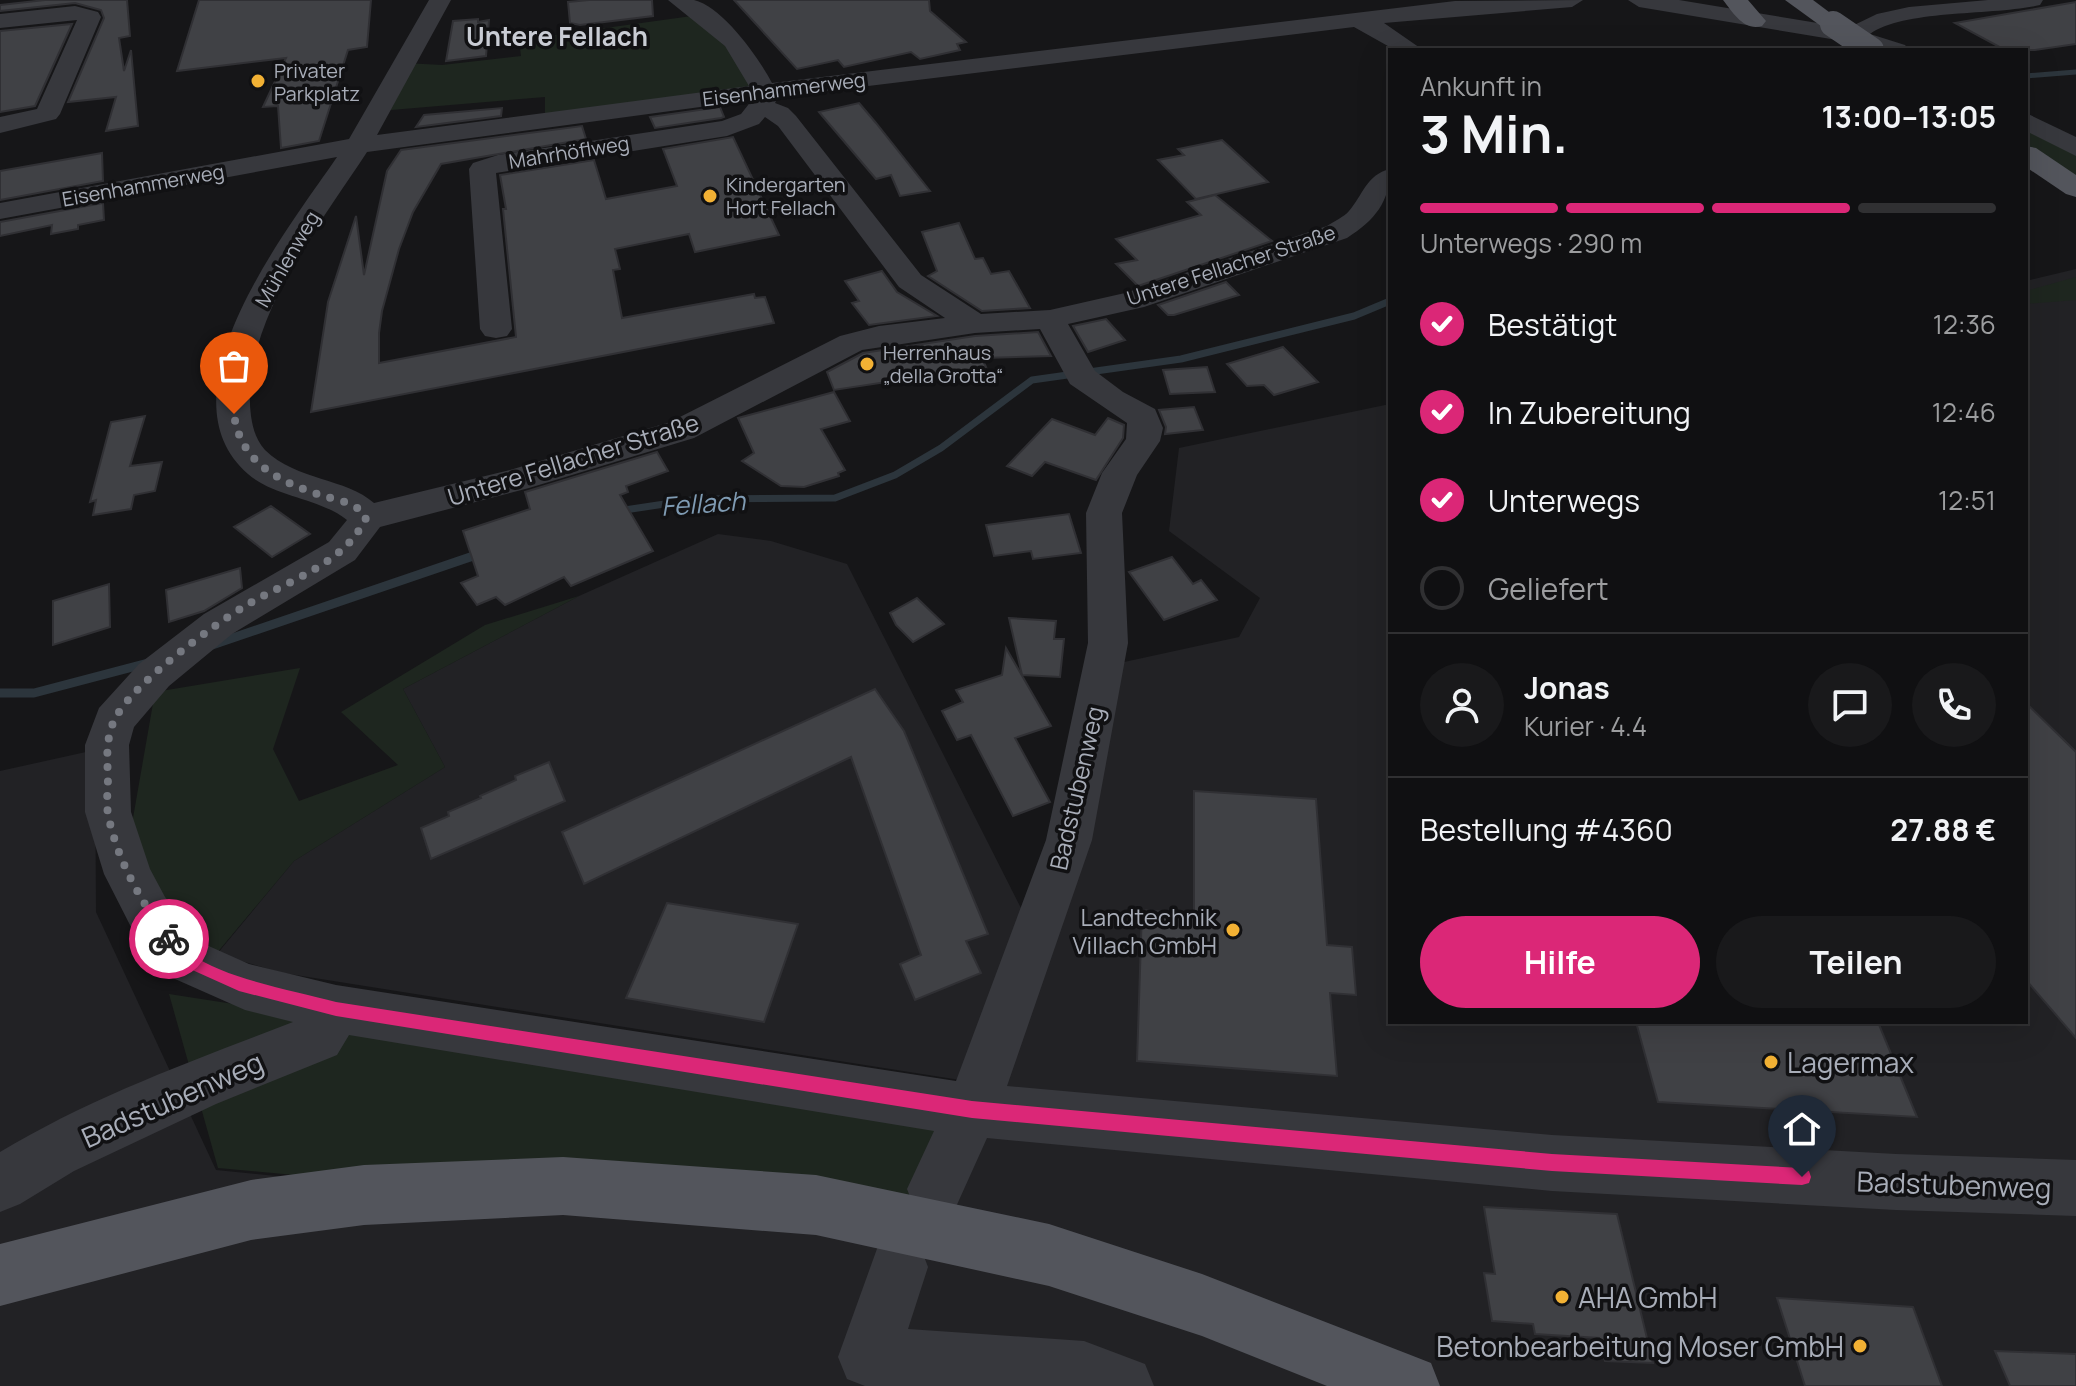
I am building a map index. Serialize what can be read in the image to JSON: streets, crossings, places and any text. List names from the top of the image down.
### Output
{
  "streets": {
    "street": [
      "Eisenhammerweg",
      "Mahrhöflweg",
      "Mühlenweg",
      "Untere Fellacher Straße",
      "Badstubenweg"
    ]
  },
  "crossings": [
    ["Eisenhammerweg", "Mahrhöflweg"],
    ["Eisenhammerweg", "Mühlenweg"],
    ["Mühlenweg", "Untere Fellacher Straße"],
    ["Mühlenweg", "Badstubenweg"],
    ["Untere Fellacher Straße", "Badstubenweg"]
  ],
  "districts": ["Untere Fellach"],
  "water": ["Fellach"],
  "places": [
    "Privater Parkplatz",
    "Kindergarten Hort Fellach",
    "Herrenhaus „della Grotta“",
    "Landtechnik Villach GmbH",
    "Lagermax",
    "AHA GmbH",
    "Betonbearbeitung Moser GmbH"
  ],
  "page": {
    "heading": ["3 Min.", "Ankunft in", "13:00–13:05"],
    "panel": [
      "Jonas",
      "Kurier · 4.4",
      "Bestellung #4360",
      "27.88 €"
    ],
    "bar": "Unterwegs · 290 m",
    "list": [
      ["Bestätigt", "12:36"],
      ["In Zubereitung", "12:46"],
      ["Unterwegs", "12:51"],
      "Geliefert"
    ],
    "buttons": ["Hilfe", "Teilen"]
  }
}
